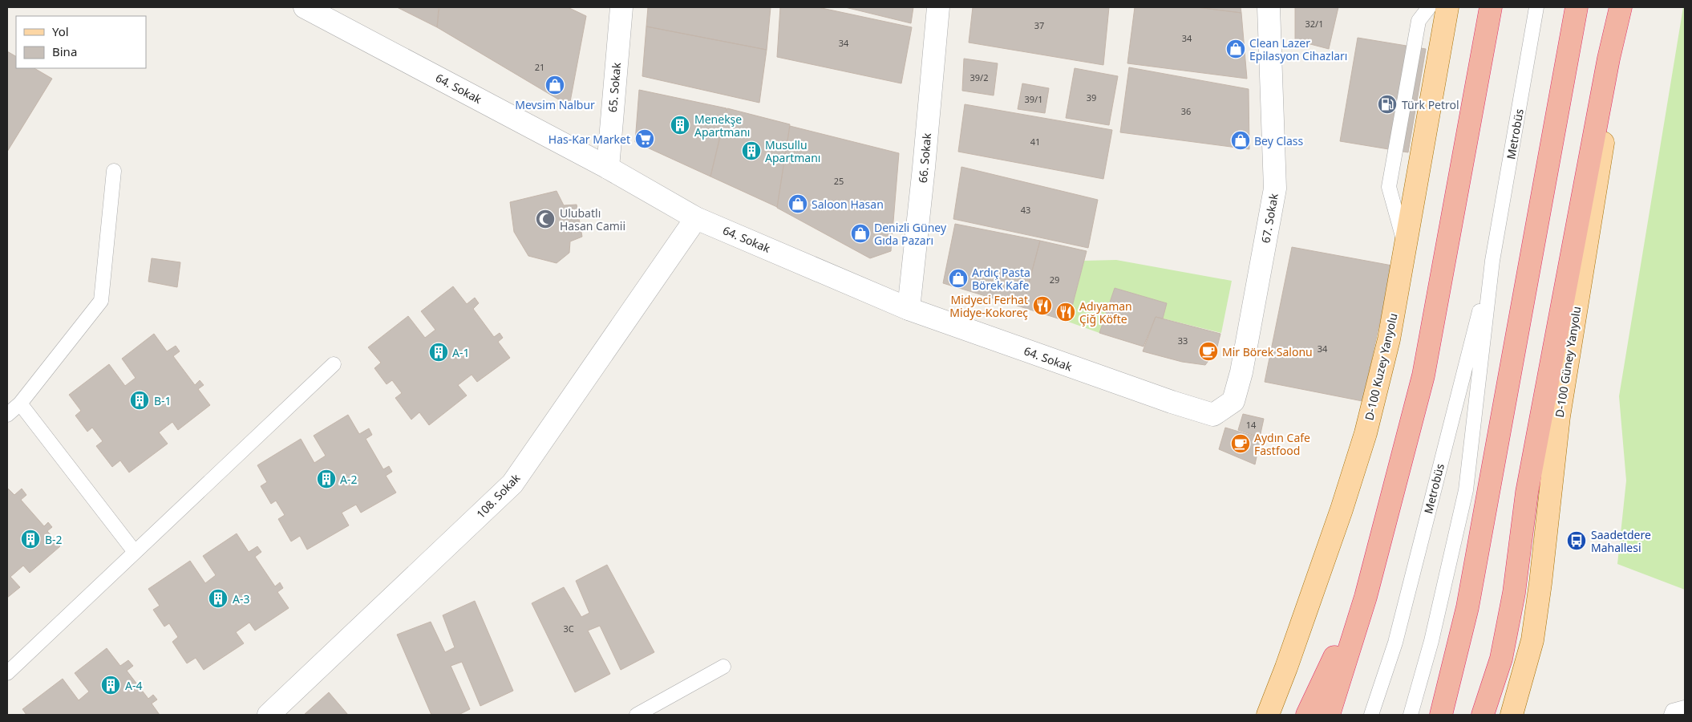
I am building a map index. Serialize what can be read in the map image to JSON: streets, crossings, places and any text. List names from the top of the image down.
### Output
{
  "streets": {
    "main road": ["D-100 Güney Yanyolu", "D-100 Kuzey Yanyolu"],
    "street": [
      "65. Sokak",
      "64. Sokak",
      "66. Sokak",
      "67. Sokak",
      "108. Sokak"
    ],
    "lane": ["Metrobüs"]
  },
  "crossings": [
    ["65. Sokak", "64. Sokak"],
    ["64. Sokak", "66. Sokak"],
    ["64. Sokak", "67. Sokak"],
    ["64. Sokak", "108. Sokak"]
  ],
  "places": {
    "shop": [
      "Clean Lazer Epilasyon Cihazları",
      "Mevsim Nalbur",
      "Bey Class",
      "Saloon Hasan",
      "Denizli Güney Gıda Pazarı",
      "Ardıç Pasta Börek Kafe"
    ],
    "fuel station": ["Türk Petrol"],
    "building": [
      "Menekşe Apartmanı",
      "Musullu Apartmanı",
      "A-1",
      "B-1",
      "A-2",
      "B-2",
      "A-3",
      "A-4"
    ],
    "supermarket": ["Has-Kar Market"],
    "mosque": ["Ulubatlı Hasan Camii"],
    "restaurant": ["Midyeci Ferhat Midye-Kokoreç", "Adıyaman Çiğ Köfte"],
    "cafe": ["Mir Börek Salonu", "Aydın Cafe Fastfood"],
    "bus stop": ["Saadetdere Mahallesi"]
  },
  "house_numbers": [
    "32/1",
    "37",
    "34",
    "34",
    "21",
    "39/2",
    "39",
    "39/1",
    "36",
    "41",
    "25",
    "43",
    "29",
    "33",
    "34",
    "14",
    "3C"
  ],
  "legend": ["Yol", "Bina"]
}
